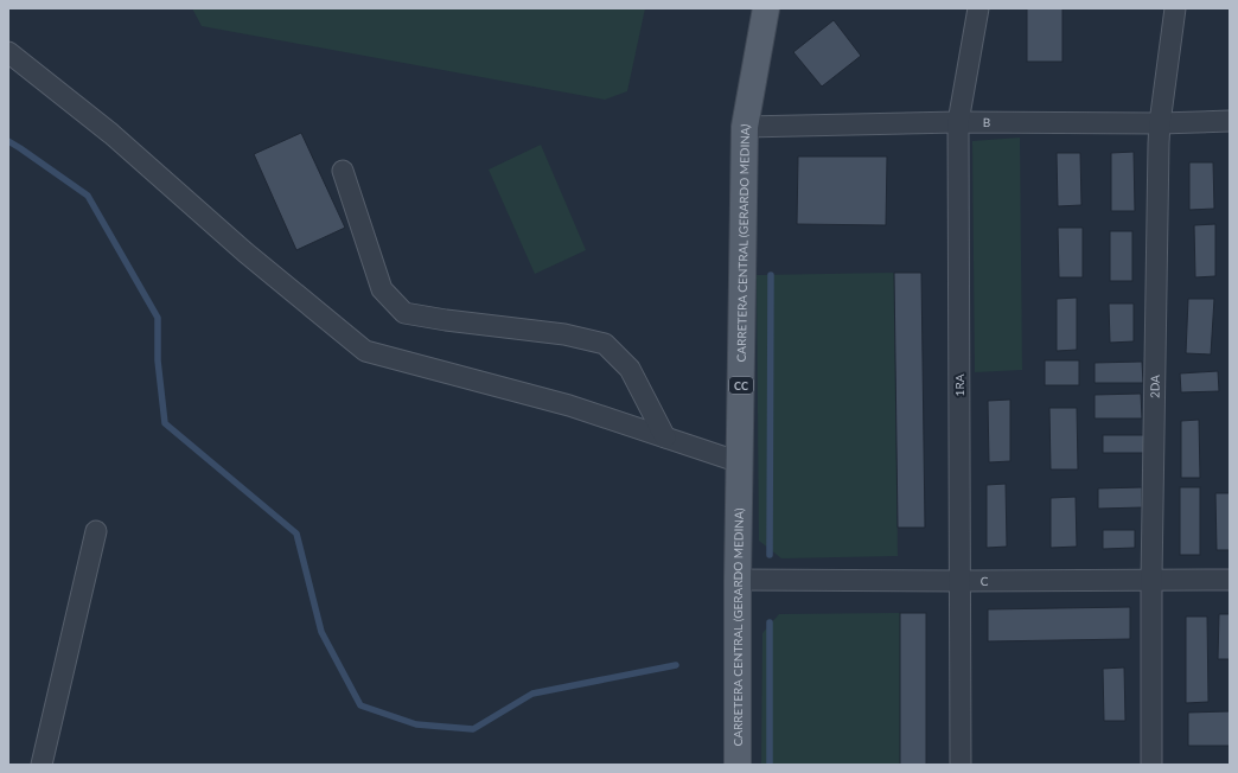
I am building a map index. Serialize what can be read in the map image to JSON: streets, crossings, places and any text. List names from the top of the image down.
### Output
{
  "streets": {
    "main road": ["CARRETERA CENTRAL (GERARDO MEDINA)", "CC"],
    "street": [
      "B",
      "1RA",
      "2DA",
      "C"
    ]
  },
  "crossings": [
    ["B", "CARRETERA CENTRAL (GERARDO MEDINA)"],
    ["B", "1RA"],
    ["B", "2DA"],
    ["CARRETERA CENTRAL (GERARDO MEDINA)", "C"],
    ["1RA", "C"],
    ["2DA", "C"]
  ]
}
